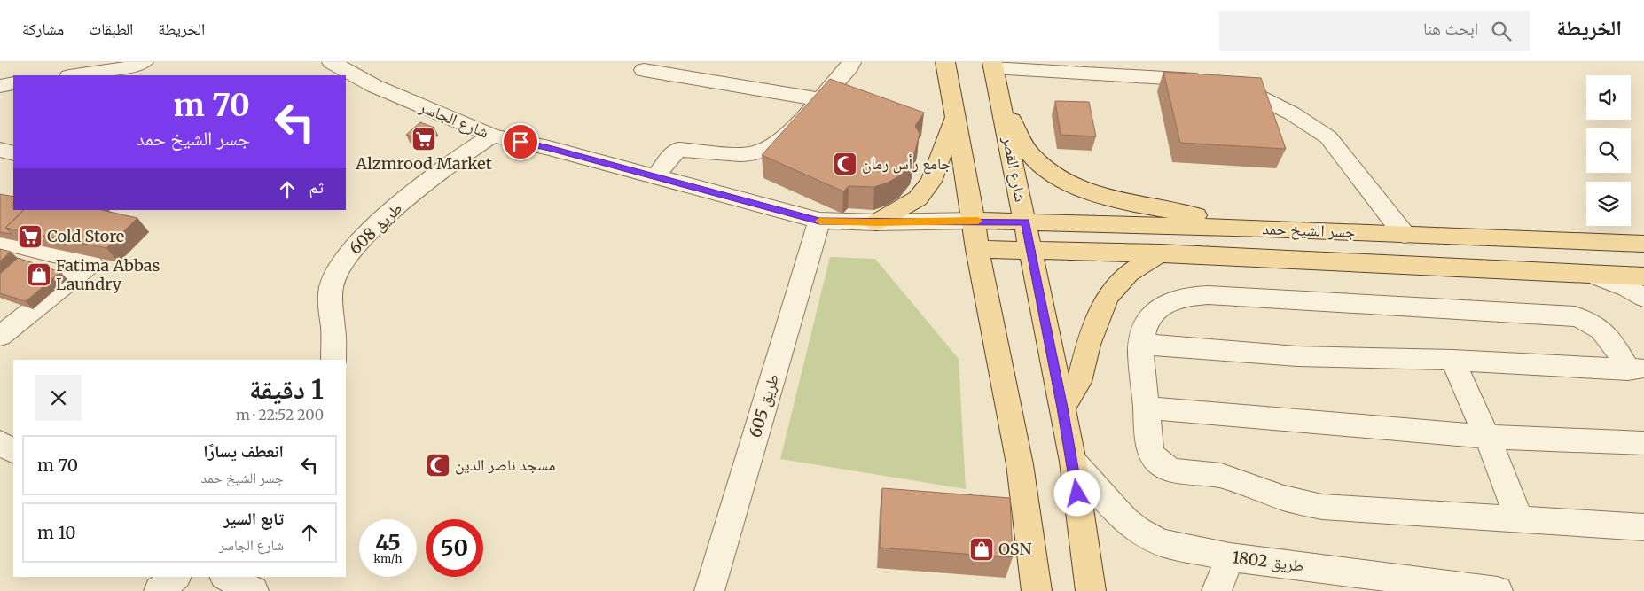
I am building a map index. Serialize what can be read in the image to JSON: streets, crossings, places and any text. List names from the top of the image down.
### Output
{
  "streets": {
    "main road": ["شارع القصر", "جسر الشيخ حمد"],
    "street": [
      "شارع الجاسر",
      "طريق 608",
      "طريق 605",
      "طريق 1802"
    ]
  },
  "crossings": [
    ["شارع الجاسر", "طريق 608"],
    ["شارع الجاسر", "جسر الشيخ حمد"],
    ["شارع الجاسر", "طريق 605"],
    ["شارع القصر", "جسر الشيخ حمد"],
    ["شارع القصر", "طريق 1802"]
  ],
  "places": {
    "supermarket": ["Alzmrood Market", "Cold Store"],
    "mosque": ["جامع رأس رمان", "مسجد ناصر الدين"],
    "shop": ["Fatima Abbas Laundry", "OSN"]
  },
  "page": {
    "header": "الخريطة",
    "search": "ابحث هنا",
    "nav": ["الخريطة", "الطبقات", "مشاركة"],
    "turn": ["70 m", "جسر الشيخ حمد"],
    "then": "ثم",
    "heading": ["1 دقيقة", "200 m · 22:52"],
    "list": [
      {
        "name": "انعطف يسارًا",
        "note": "جسر الشيخ حمد",
        "value": "70 m"
      },
      {
        "name": "تابع السير",
        "note": "شارع الجاسر",
        "value": "10 m"
      }
    ],
    "speed": "45 km/h",
    "limit": "50"
  }
}
